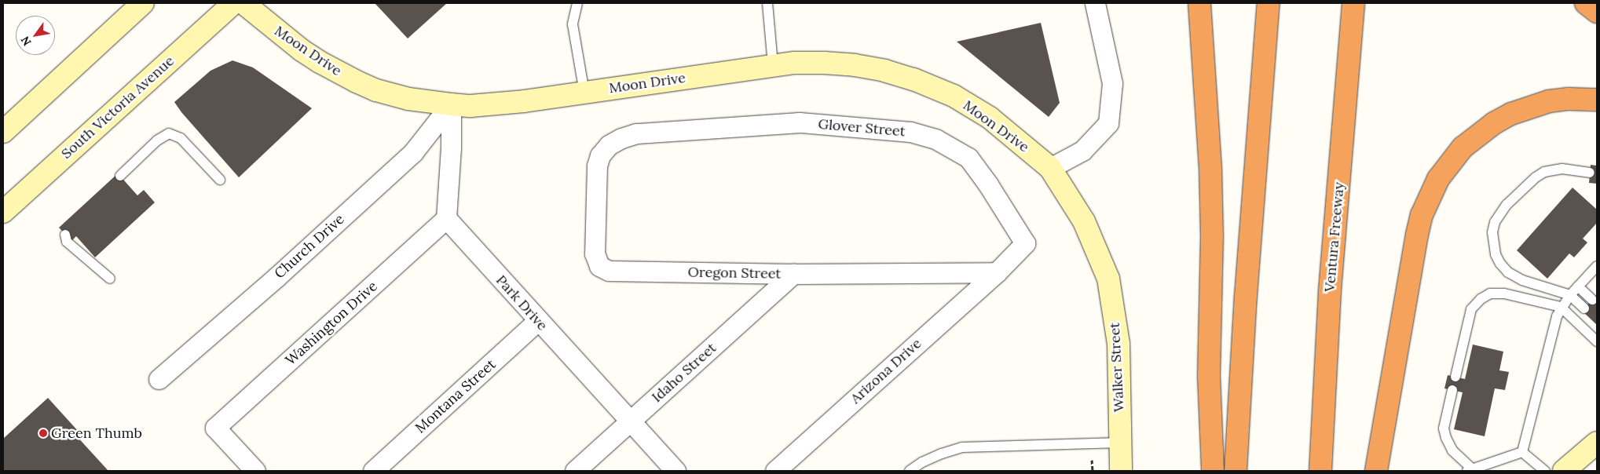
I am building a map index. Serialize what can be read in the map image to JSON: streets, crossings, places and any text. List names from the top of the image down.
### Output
{
  "streets": {
    "highway": ["Ventura Freeway"],
    "street": [
      "Moon Drive",
      "South Victoria Avenue",
      "Glover Street",
      "Church Drive",
      "Oregon Street",
      "Park Drive",
      "Washington Drive",
      "Walker Street",
      "Arizona Drive",
      "Idaho Street",
      "Montana Street"
    ]
  },
  "crossings": [
    ["Moon Drive", "Church Drive"],
    ["Moon Drive", "Walker Street"],
    ["Glover Street", "Oregon Street"],
    ["Glover Street", "Arizona Drive"],
    ["Oregon Street", "Arizona Drive"],
    ["Oregon Street", "Idaho Street"],
    ["Park Drive", "Washington Drive"],
    ["Park Drive", "Idaho Street"],
    ["Park Drive", "Montana Street"]
  ],
  "places": ["Green Thumb"],
  "north": "bottom left"
}
